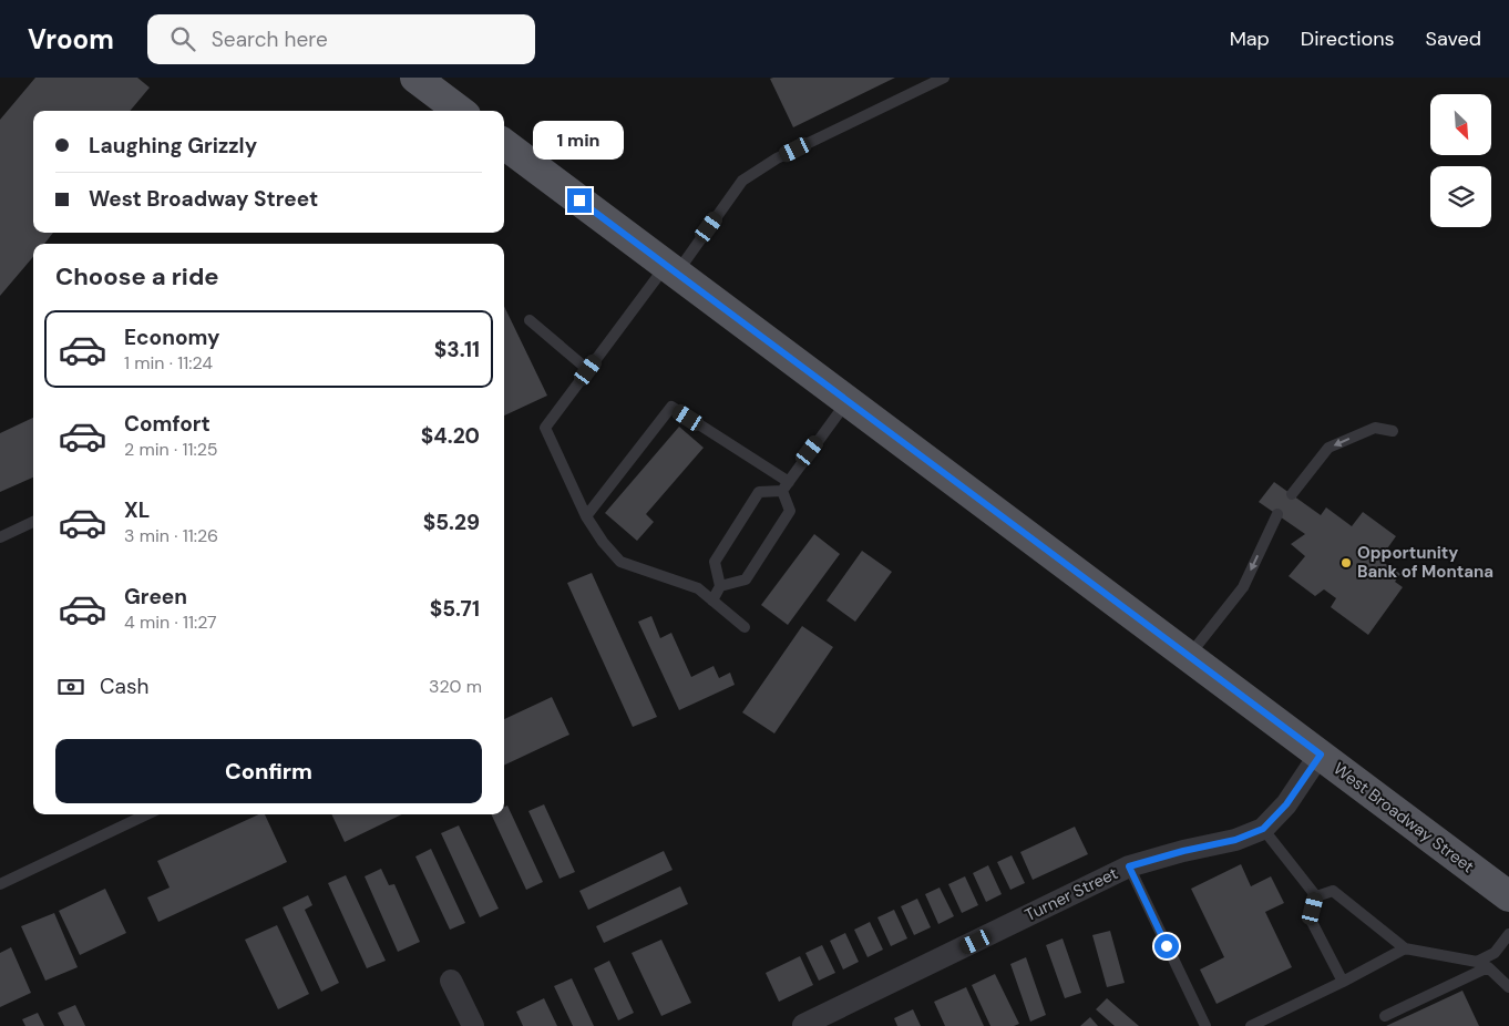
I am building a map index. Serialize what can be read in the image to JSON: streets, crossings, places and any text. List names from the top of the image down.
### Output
{
  "streets": {
    "main road": ["West Broadway Street"],
    "street": ["Turner Street"]
  },
  "crossings": [
    ["West Broadway Street", "Turner Street"]
  ],
  "places": ["Opportunity Bank of Montana"],
  "north": "bottom right",
  "page": {
    "header": "Vroom",
    "search": "Search here",
    "nav": ["Map", "Directions", "Saved"],
    "banner": ["Laughing Grizzly", "West Broadway Street"],
    "bubble": "1 min",
    "heading": "Choose a ride",
    "list": [
      {
        "name": "Economy",
        "note": "1 min · 11:24",
        "value": "$3.11"
      },
      {
        "name": "Comfort",
        "note": "2 min · 11:25",
        "value": "$4.20"
      },
      {
        "name": "XL",
        "note": "3 min · 11:26",
        "value": "$5.29"
      },
      {
        "name": "Green",
        "note": "4 min · 11:27",
        "value": "$5.71"
      }
    ],
    "pay": ["Cash", "320 m"],
    "buttons": "Confirm"
  }
}
